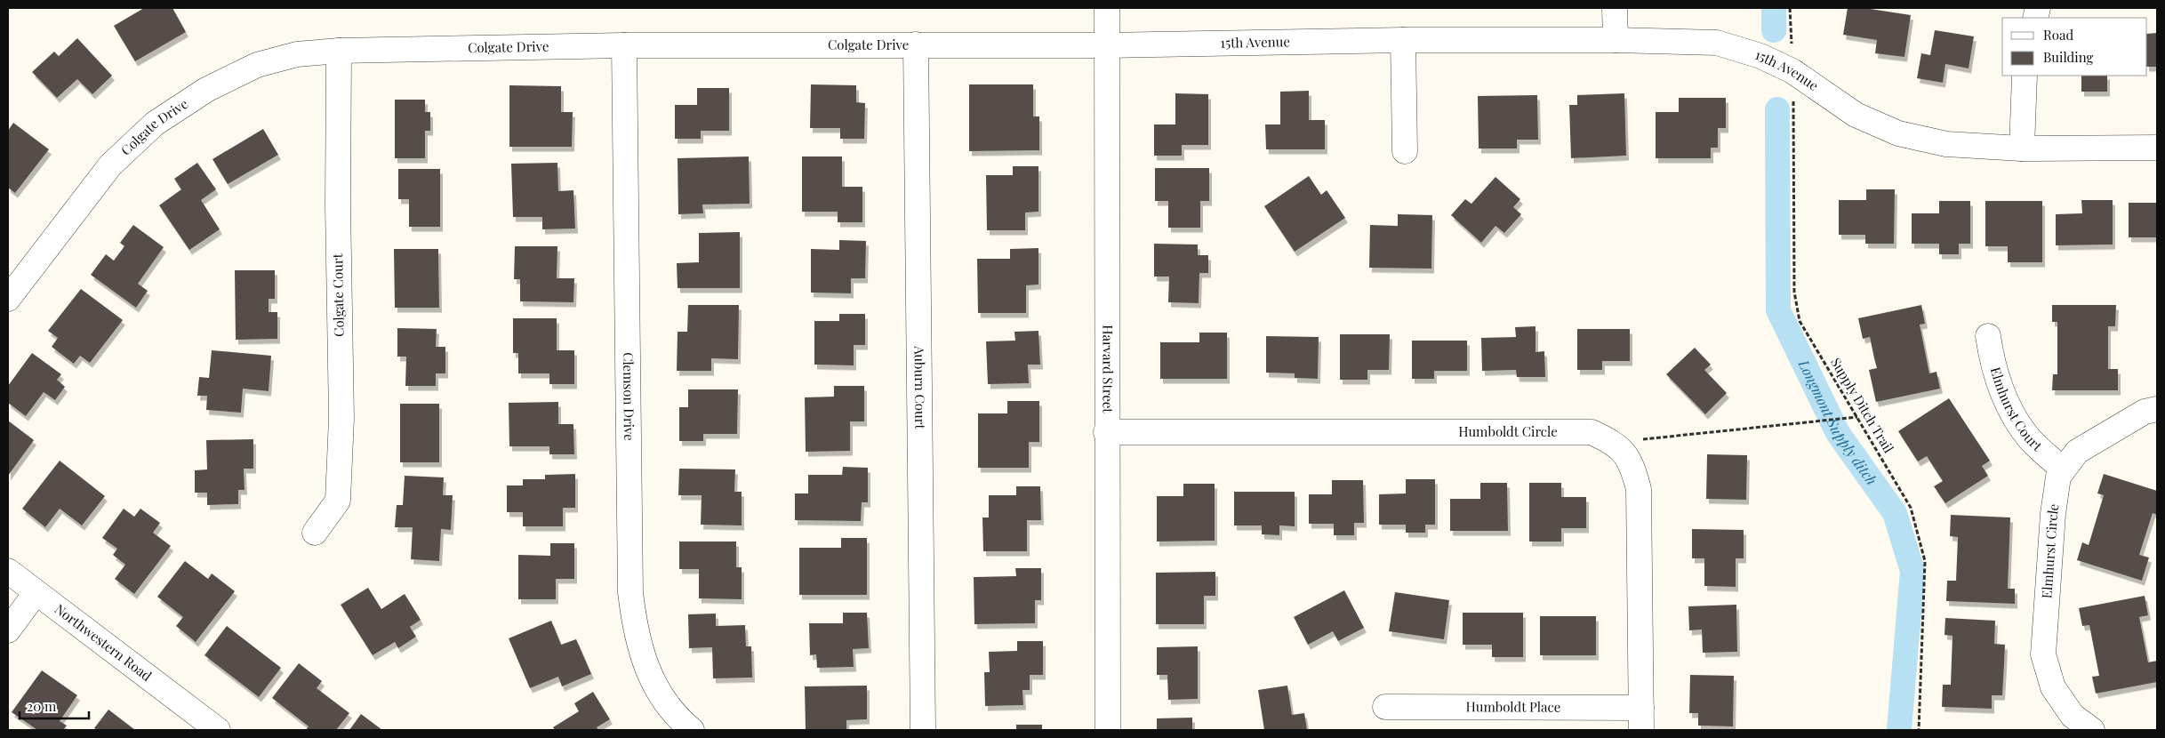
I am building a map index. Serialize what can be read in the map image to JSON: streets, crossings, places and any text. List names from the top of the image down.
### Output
{
  "streets": {
    "street": [
      "15th Avenue",
      "Colgate Drive",
      "Colgate Court",
      "Harvard Street",
      "Auburn Court",
      "Clemson Drive",
      "Elmhurst Court",
      "Humboldt Circle",
      "Elmhurst Circle",
      "Northwestern Road",
      "Humboldt Place"
    ],
    "path": ["Supply Ditch Trail"]
  },
  "crossings": [
    ["15th Avenue", "Colgate Drive"],
    ["15th Avenue", "Harvard Street"],
    ["Colgate Drive", "Colgate Court"],
    ["Colgate Drive", "Harvard Street"],
    ["Colgate Drive", "Auburn Court"],
    ["Colgate Drive", "Clemson Drive"],
    ["Harvard Street", "Humboldt Circle"],
    ["Elmhurst Court", "Elmhurst Circle"],
    ["Humboldt Circle", "Humboldt Place"]
  ],
  "water": ["Longmont Supply ditch"],
  "legend": ["Road", "Building"],
  "scale_bar": "20 m"
}
